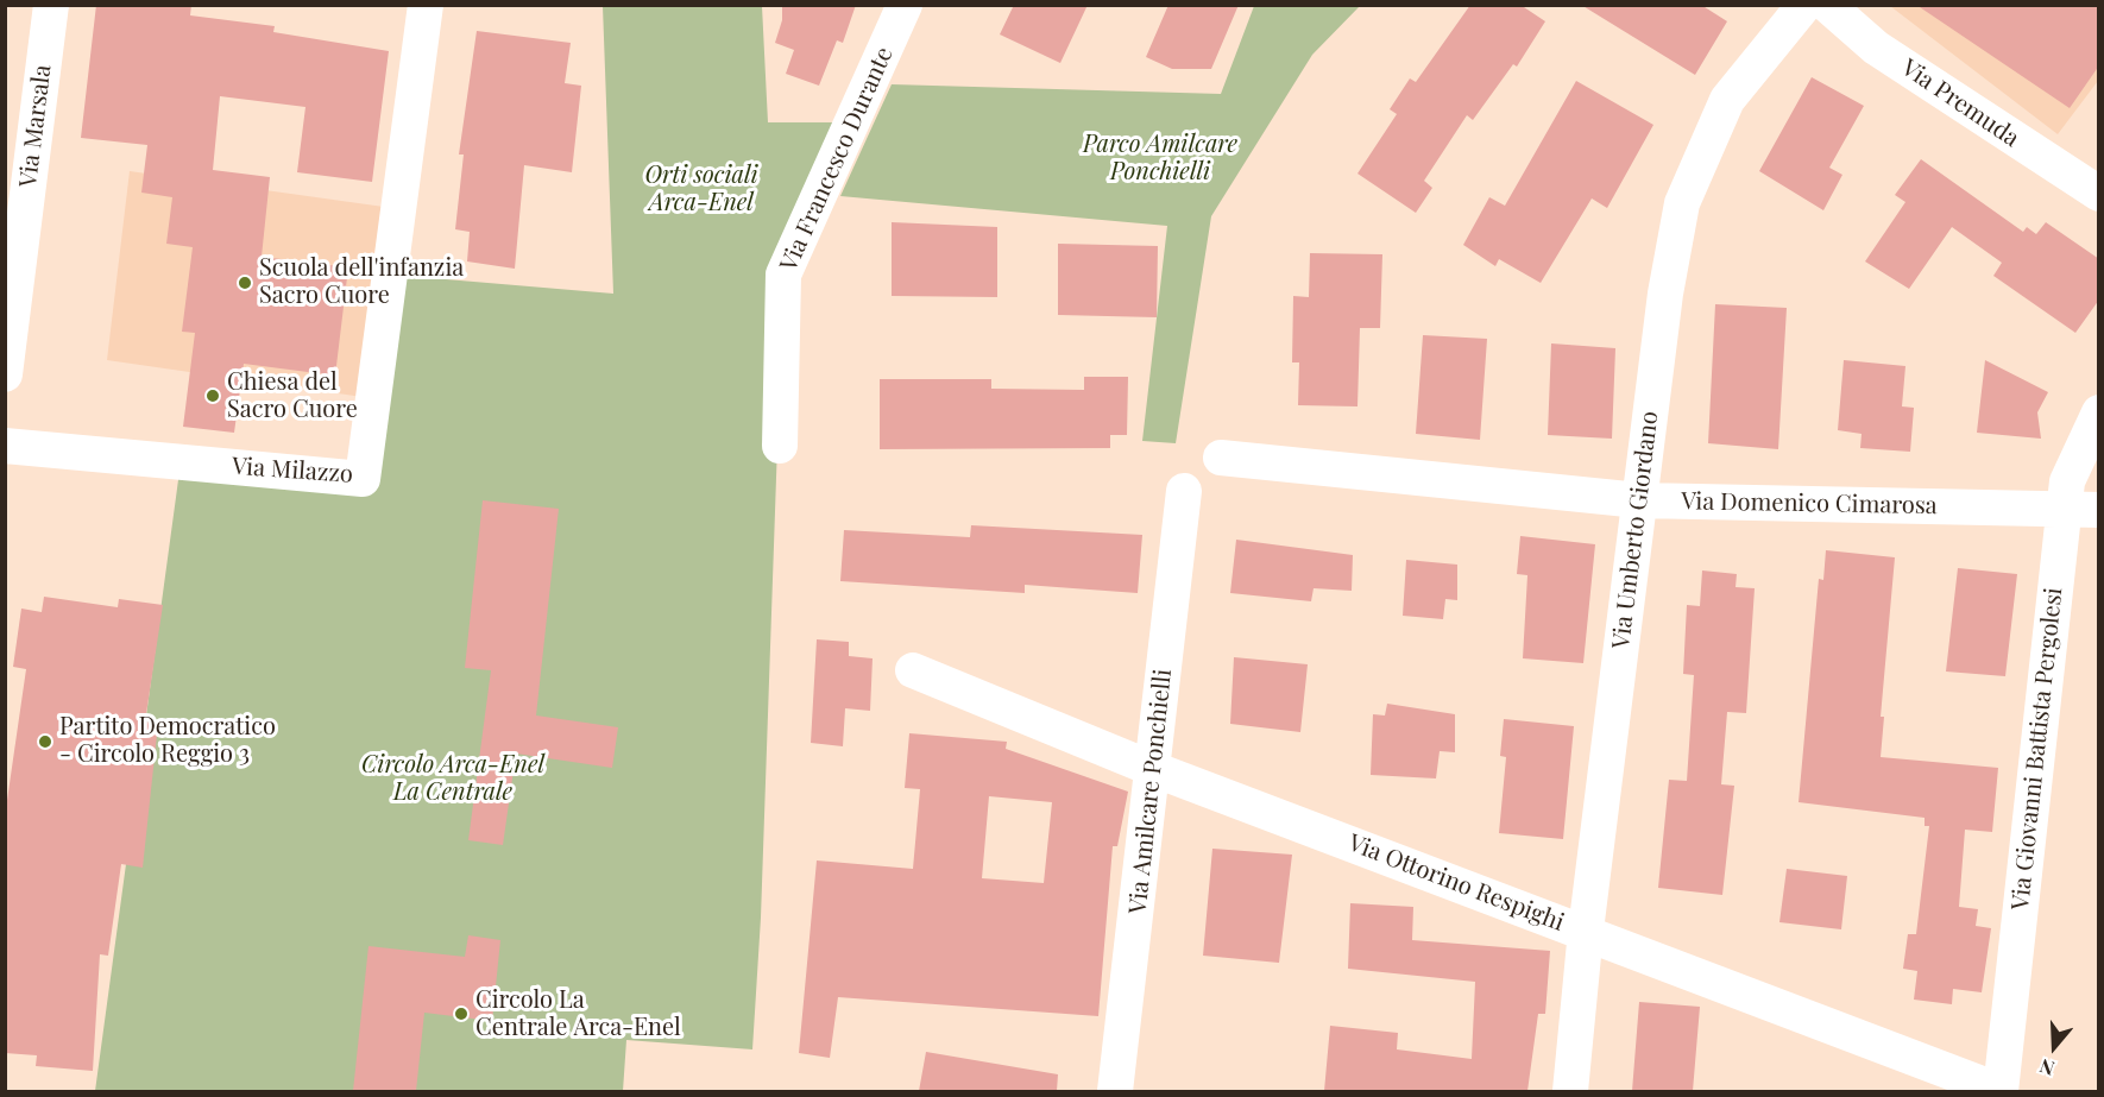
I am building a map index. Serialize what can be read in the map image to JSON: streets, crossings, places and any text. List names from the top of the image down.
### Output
{
  "streets": {
    "street": [
      "Via Premuda",
      "Via Marsala",
      "Via Francesco Durante",
      "Via Milazzo",
      "Via Domenico Cimarosa",
      "Via Umberto Giordano",
      "Via Giovanni Battista Pergolesi",
      "Via Amilcare Ponchielli",
      "Via Ottorino Respighi"
    ]
  },
  "crossings": [
    ["Via Domenico Cimarosa", "Via Umberto Giordano"],
    ["Via Domenico Cimarosa", "Via Giovanni Battista Pergolesi"],
    ["Via Umberto Giordano", "Via Ottorino Respighi"],
    ["Via Giovanni Battista Pergolesi", "Via Ottorino Respighi"],
    ["Via Amilcare Ponchielli", "Via Ottorino Respighi"]
  ],
  "parks": ["Parco Amilcare Ponchielli", "Orti sociali Arca-Enel", "Circolo Arca-Enel La Centrale"],
  "places": [
    "Scuola dell'infanzia Sacro Cuore",
    "Chiesa del Sacro Cuore",
    "Partito Democratico - Circolo Reggio 3",
    "Circolo La Centrale Arca-Enel"
  ],
  "north": "bottom"
}
